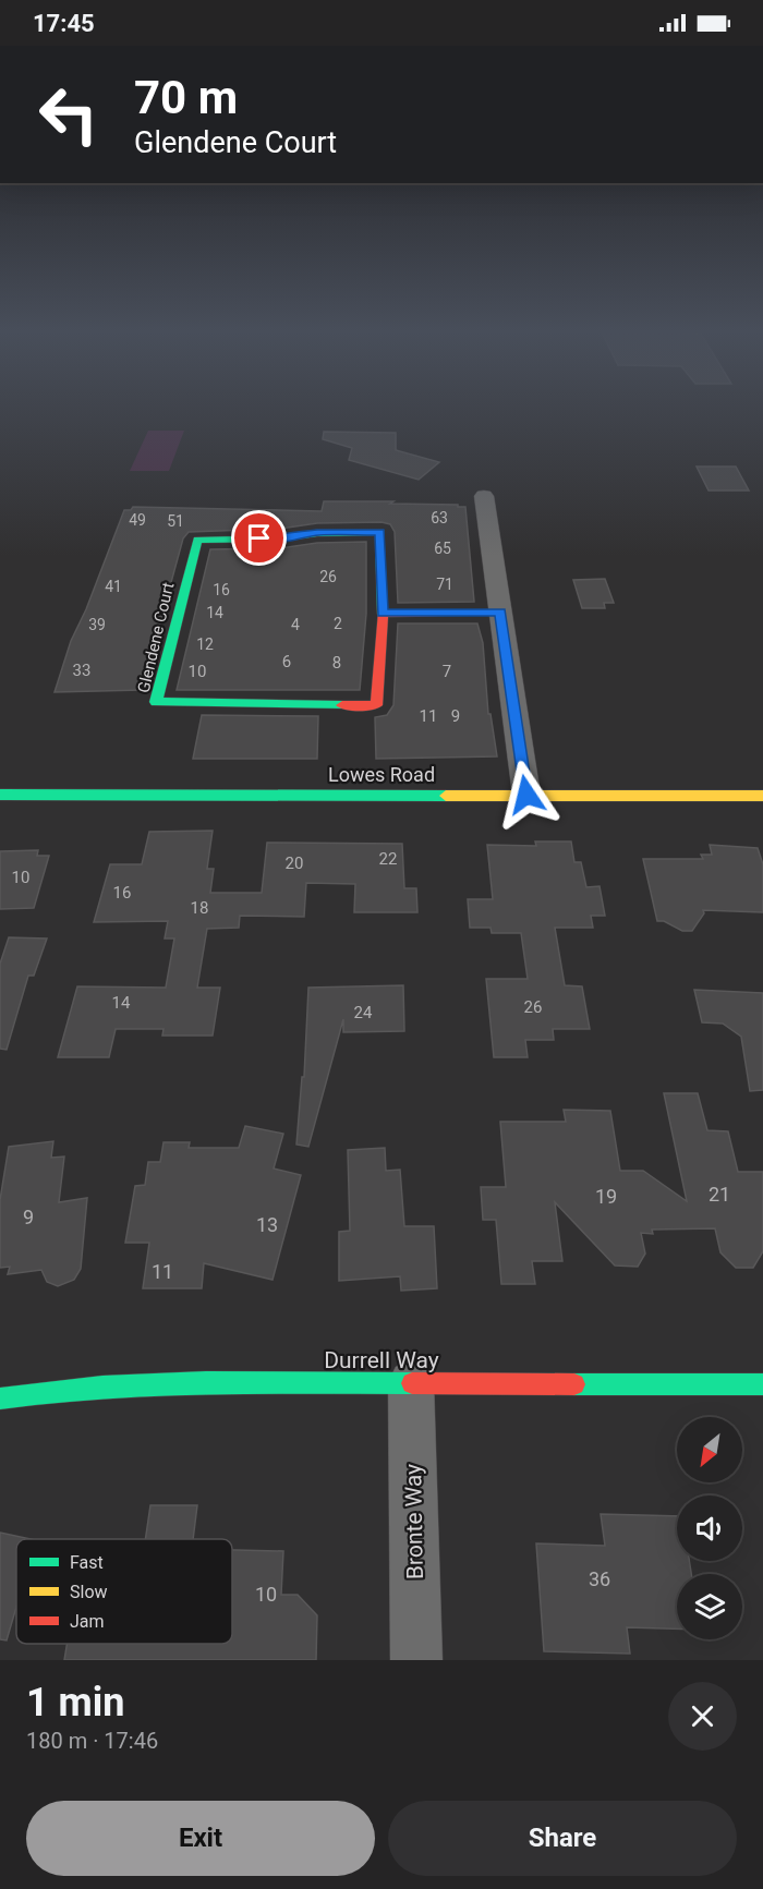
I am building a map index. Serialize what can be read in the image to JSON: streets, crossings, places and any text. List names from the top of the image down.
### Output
{
  "streets": {
    "street": [
      "Glendene Court",
      "Lowes Road",
      "Durrell Way",
      "Bronte Way"
    ]
  },
  "crossings": [
    ["Durrell Way", "Bronte Way"]
  ],
  "house_numbers": [
    "63",
    "49",
    "51",
    "65",
    "26",
    "71",
    "41",
    "16",
    "14",
    "2",
    "39",
    "4",
    "12",
    "6",
    "8",
    "33",
    "10",
    "7",
    "11",
    "9",
    "22",
    "20",
    "10",
    "16",
    "18",
    "14",
    "26",
    "24",
    "21",
    "19",
    "9",
    "13",
    "11",
    "36",
    "10"
  ],
  "legend": ["Fast", "Slow", "Jam"],
  "north": "bottom left",
  "page": {
    "status": "17:45",
    "turn": ["70 m", "Glendene Court"],
    "heading": ["1 min", "180 m · 17:46"],
    "buttons": ["Exit", "Share"]
  }
}
